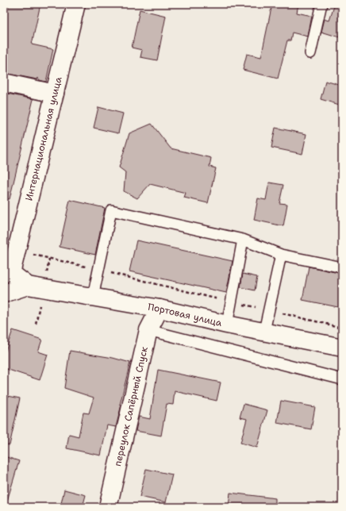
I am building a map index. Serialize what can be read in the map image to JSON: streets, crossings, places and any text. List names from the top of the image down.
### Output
{
  "streets": {
    "street": ["Интернациональная улица", "Портовая улица", "переулок Сапёрный Спуск"]
  },
  "crossings": [
    ["Интернациональная улица", "Портовая улица"],
    ["Портовая улица", "переулок Сапёрный Спуск"]
  ]
}
